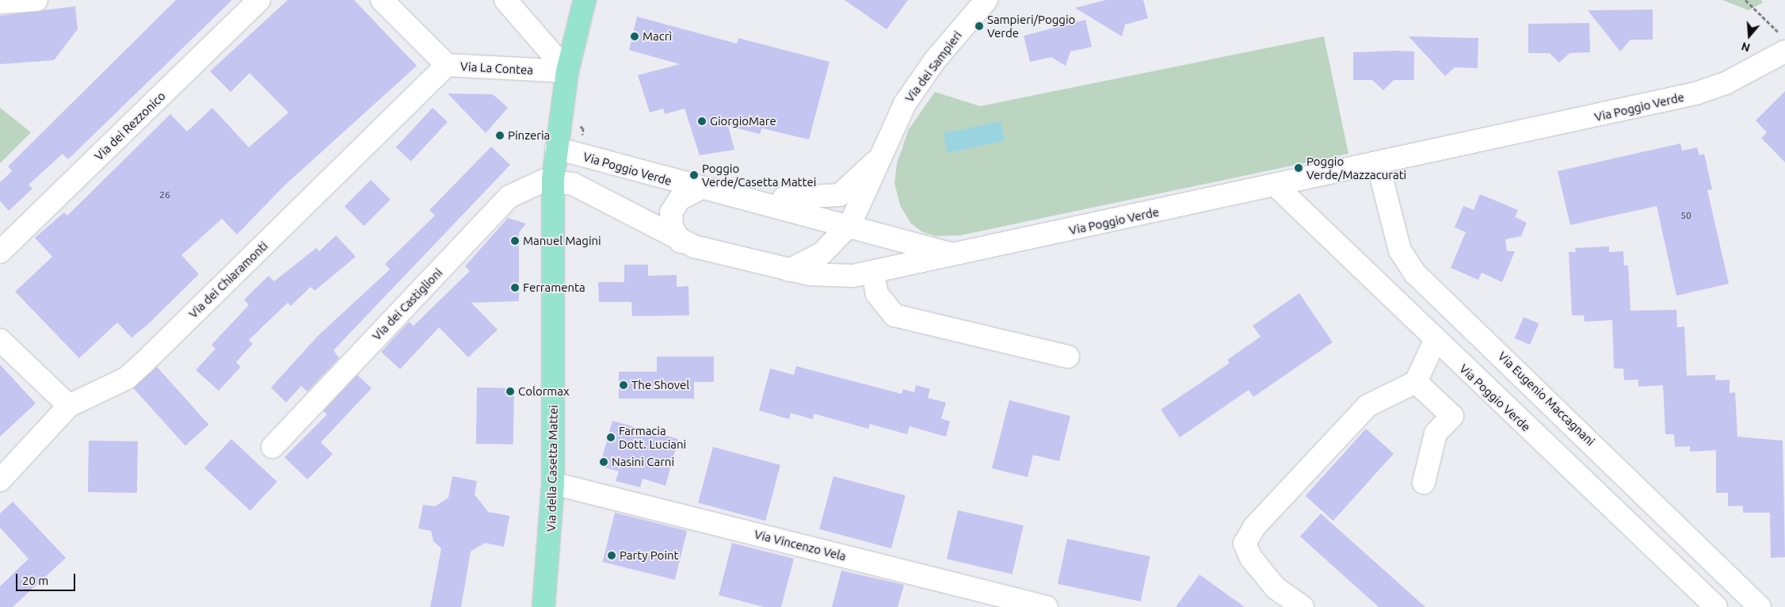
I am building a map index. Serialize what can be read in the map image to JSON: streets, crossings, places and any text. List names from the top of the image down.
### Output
{
  "streets": {
    "main road": ["Via della Casetta Mattei"],
    "street": [
      "Via dei Sampieri",
      "Via La Contea",
      "Via Poggio Verde",
      "Via dei Rezzonico",
      "Via dei Chiaramonti",
      "Via dei Castiglioni",
      "Via Eugenio Maccagnani",
      "Via Vincenzo Vela"
    ]
  },
  "crossings": [
    ["Via dei Sampieri", "Via Poggio Verde"],
    ["Via La Contea", "Via dei Chiaramonti"],
    ["Via La Contea", "Via della Casetta Mattei"],
    ["Via Poggio Verde", "Via dei Castiglioni"],
    ["Via Poggio Verde", "Via Eugenio Maccagnani"],
    ["Via Poggio Verde", "Via della Casetta Mattei"],
    ["Via dei Castiglioni", "Via della Casetta Mattei"],
    ["Via della Casetta Mattei", "Via Vincenzo Vela"]
  ],
  "places": [
    "Sampieri/Poggio Verde",
    "Macrì",
    "GiorgioMare",
    "Pinzeria",
    "Poggio Verde/Mazzacurati",
    "Poggio Verde/Casetta Mattei",
    "Manuel Magini",
    "Ferramenta",
    "The Shovel",
    "Colormax",
    "Farmacia Dott. Luciani",
    "Nasini Carni",
    "Party Point"
  ],
  "house_numbers": ["26", "50"],
  "scale_bar": "20 m",
  "north": "bottom"
}
